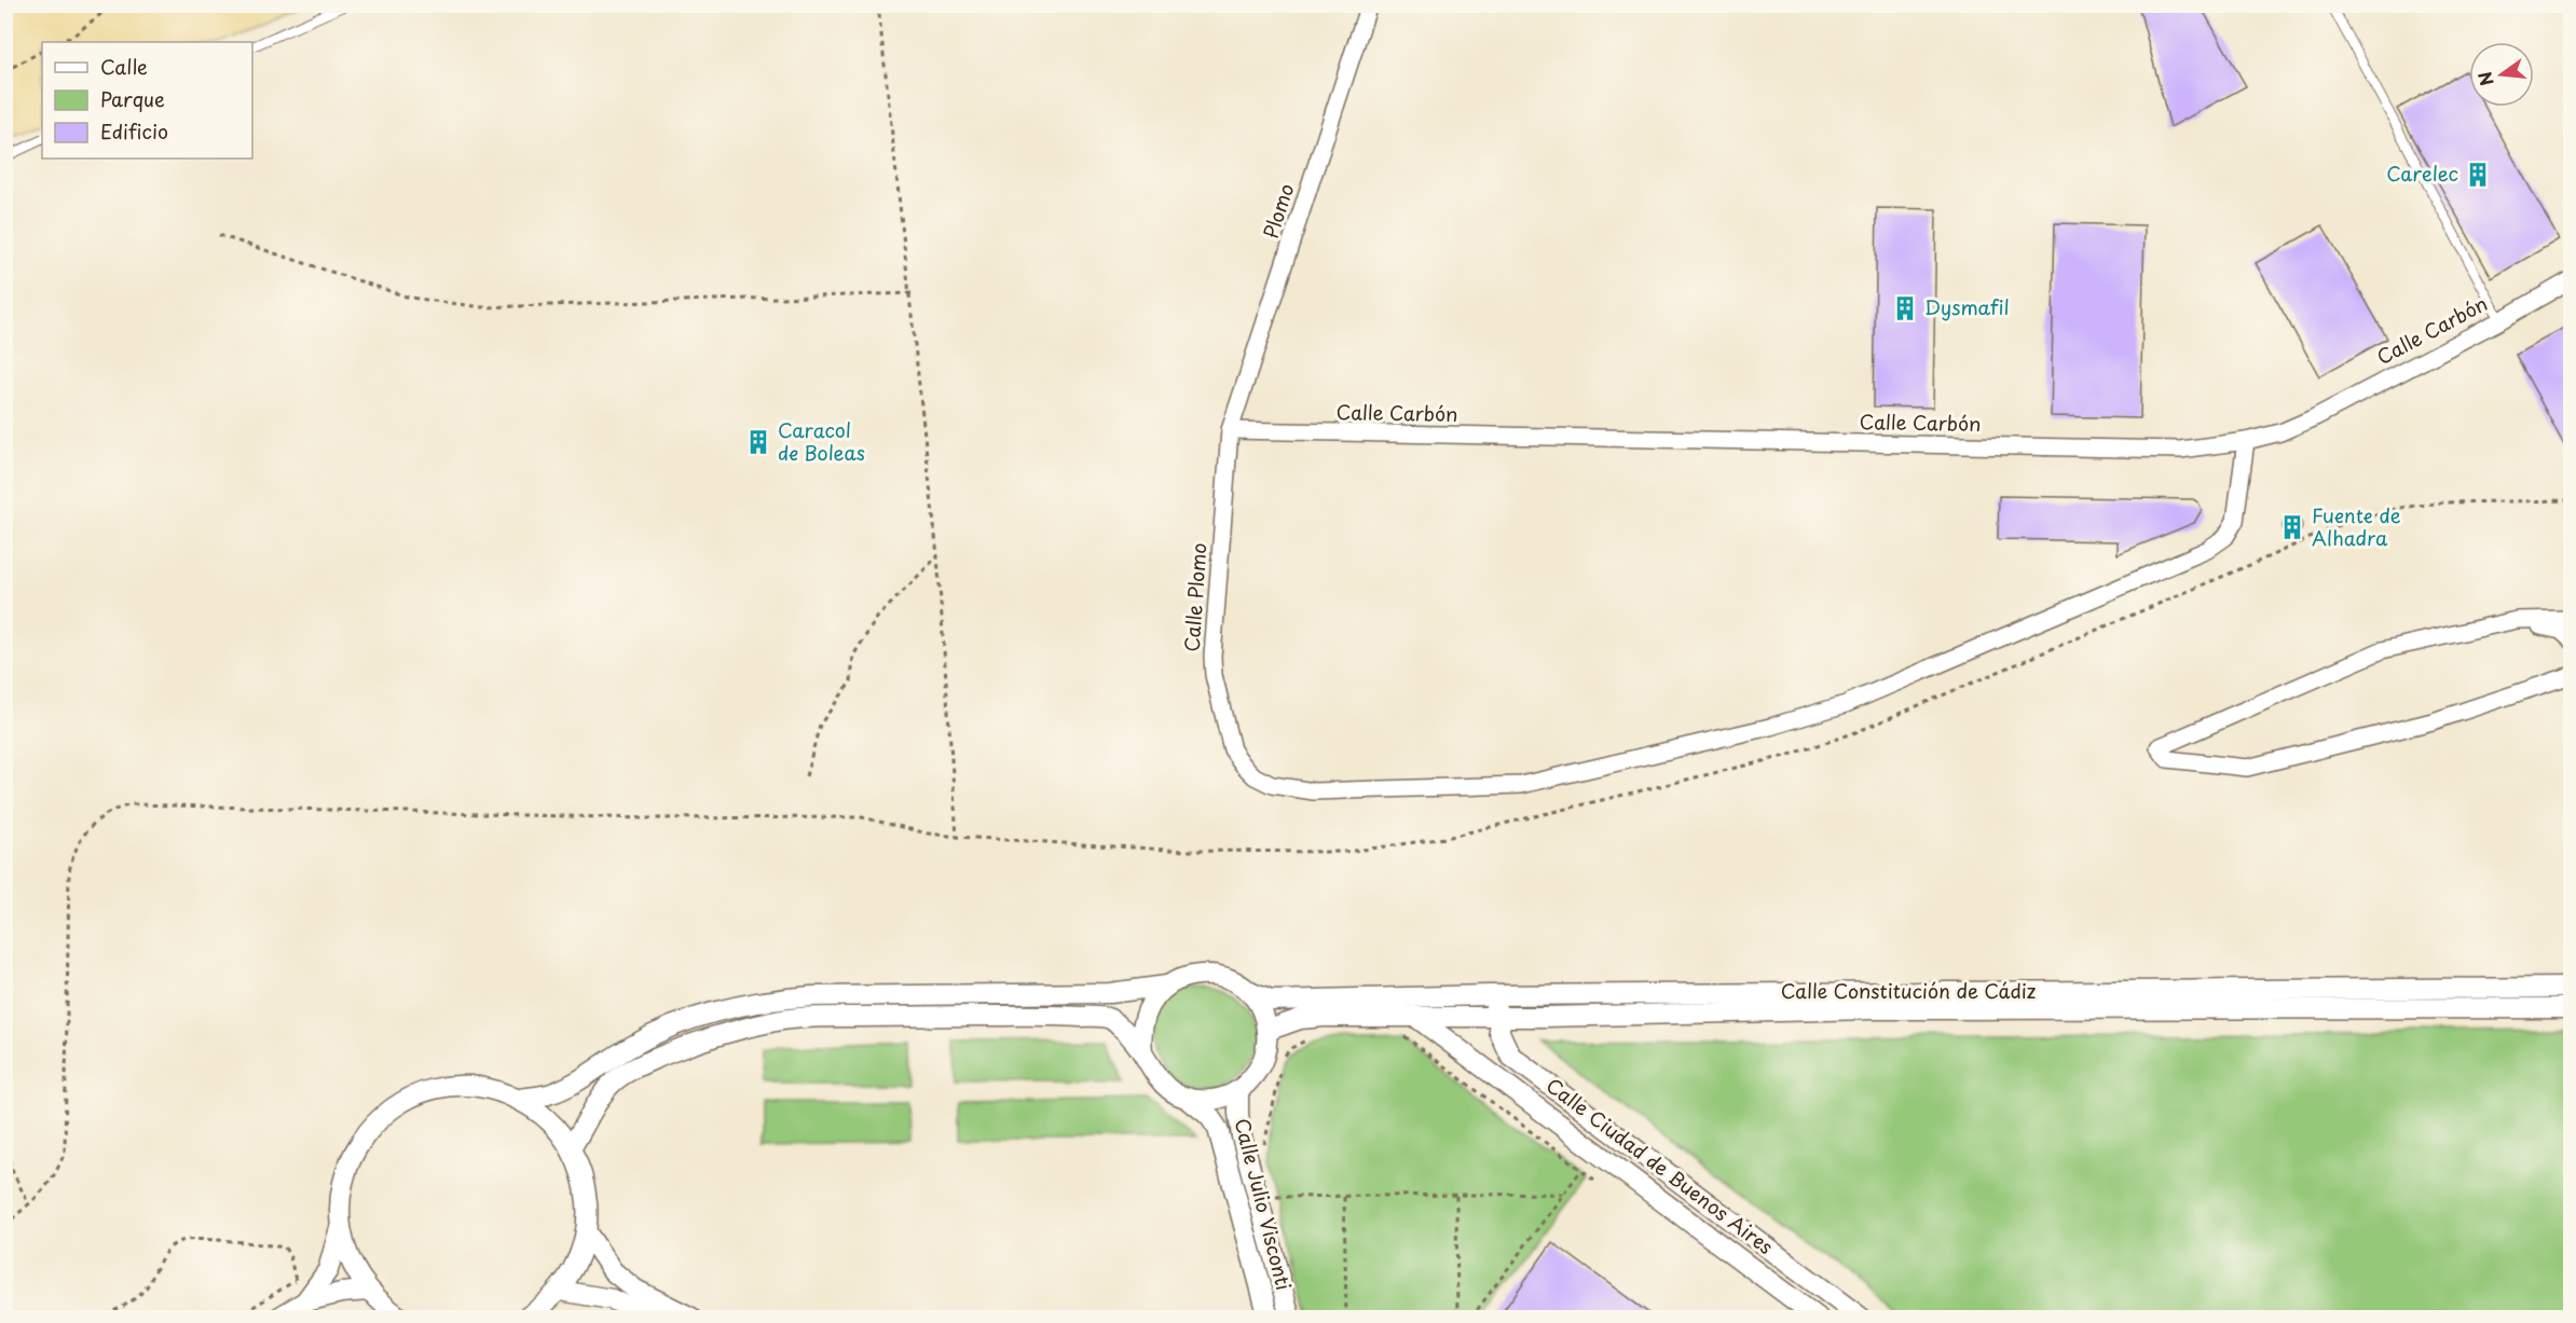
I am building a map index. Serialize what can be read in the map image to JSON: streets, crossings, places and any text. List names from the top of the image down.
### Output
{
  "streets": {
    "street": [
      "Plomo",
      "Calle Carbón",
      "Calle Plomo",
      "Calle Constitución de Cádiz",
      "Calle Ciudad de Buenos Aires",
      "Calle Julio Visconti"
    ]
  },
  "crossings": [
    ["Plomo", "Calle Carbón"],
    ["Plomo", "Calle Plomo"],
    ["Calle Carbón", "Calle Plomo"],
    ["Calle Constitución de Cádiz", "Calle Ciudad de Buenos Aires"],
    ["Calle Constitución de Cádiz", "Calle Julio Visconti"]
  ],
  "places": {
    "building": [
      "Carelec",
      "Dysmafil",
      "Caracol de Boleas",
      "Fuente de Alhadra"
    ]
  },
  "legend": ["Calle", "Parque", "Edificio"],
  "north": "left"
}
